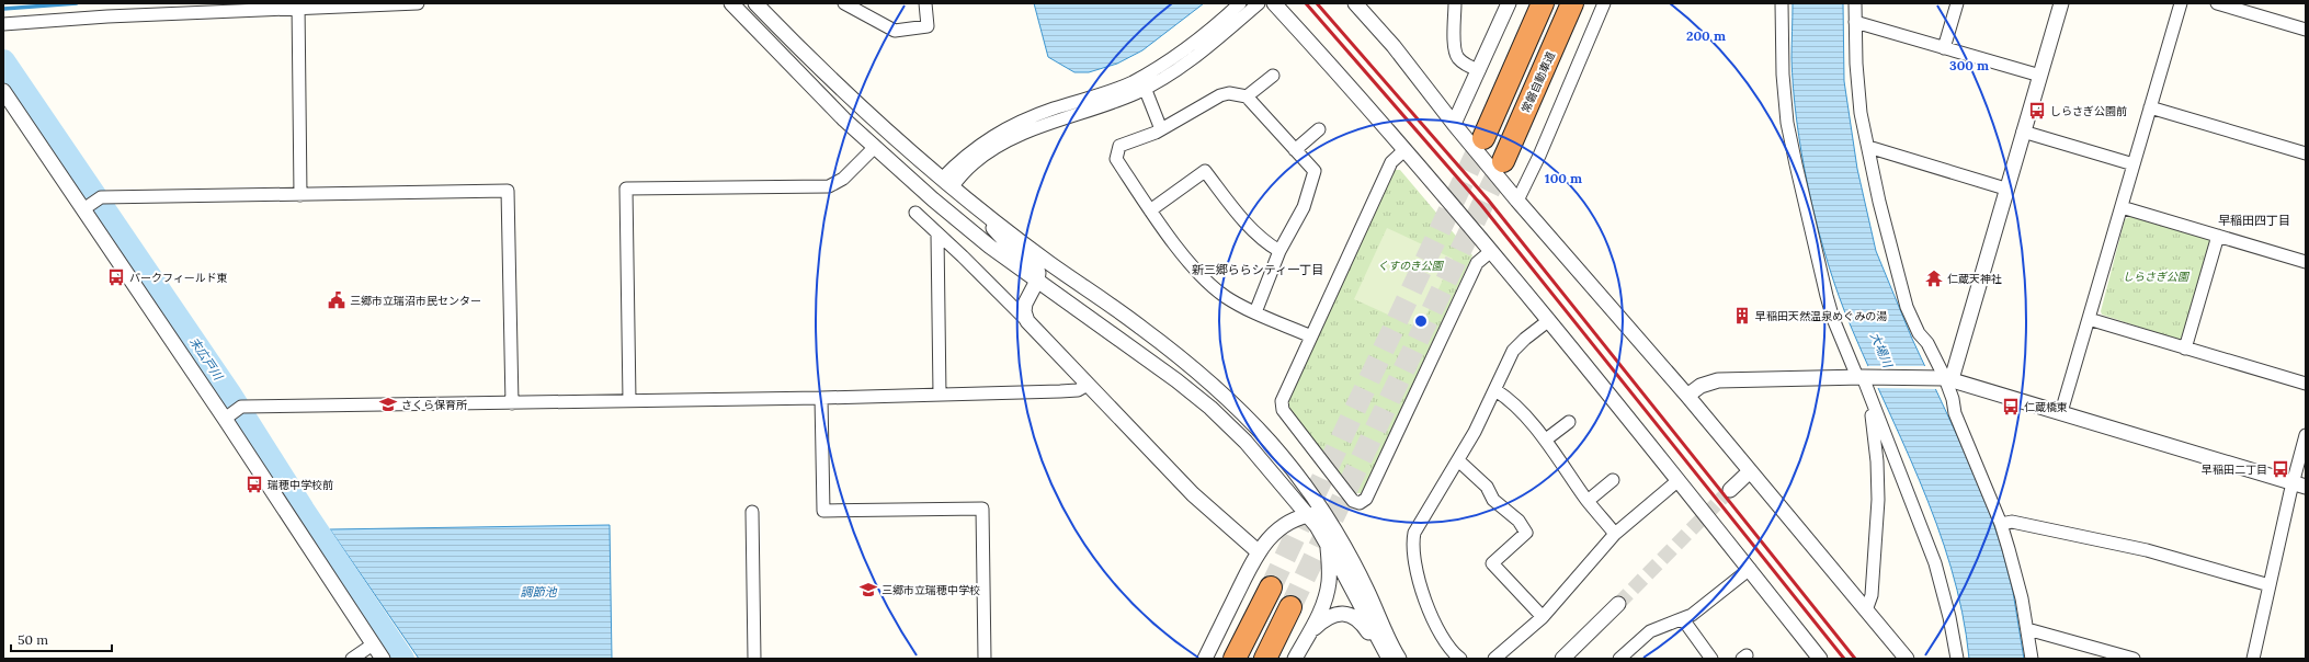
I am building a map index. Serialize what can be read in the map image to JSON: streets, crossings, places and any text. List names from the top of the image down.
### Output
{
  "streets": {
    "highway": ["常磐自動車道"]
  },
  "districts": ["早稲田四丁目", "新三郷ららシティ一丁目"],
  "water": ["大場川", "末広戸川", "調節池"],
  "parks": ["くすのき公園", "しらさぎ公園"],
  "places": {
    "bus stop": [
      "しらさぎ公園前",
      "パークフィールド東",
      "仁蔵橋東",
      "早稲田二丁目",
      "瑞穂中学校前"
    ],
    "temple": ["仁蔵天神社"],
    "public building": ["三郷市立瑞沼市民センター"],
    "building": ["早稲田天然温泉めぐみの湯"],
    "school or university": ["さくら保育所", "三郷市立瑞穂中学校"]
  },
  "scale_bar": "50 m",
  "rings": ["200 m", "300 m", "100 m"]
}
